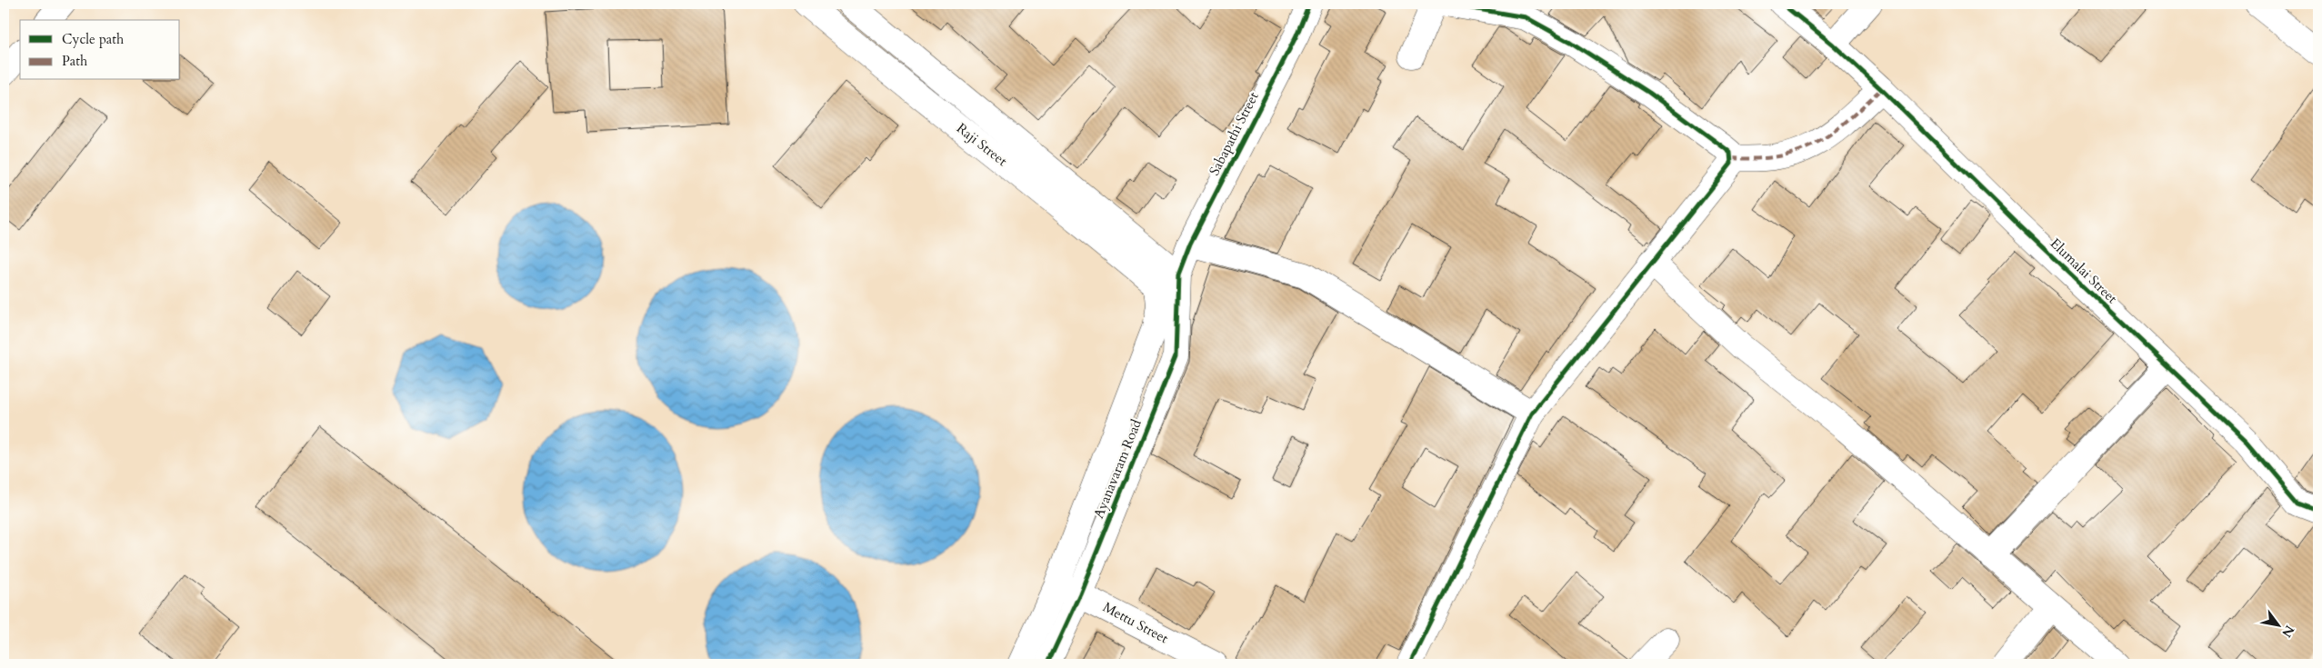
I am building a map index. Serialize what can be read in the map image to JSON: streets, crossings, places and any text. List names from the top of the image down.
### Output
{
  "streets": {
    "street": [
      "Sabapathi Street",
      "Raji Street",
      "Elumalai Street",
      "Ayanavaram Road",
      "Mettu Street"
    ]
  },
  "crossings": [
    ["Sabapathi Street", "Raji Street"],
    ["Sabapathi Street", "Ayanavaram Road"],
    ["Raji Street", "Ayanavaram Road"],
    ["Ayanavaram Road", "Mettu Street"]
  ],
  "legend": ["Cycle path", "Path"],
  "north": "bottom right"
}
